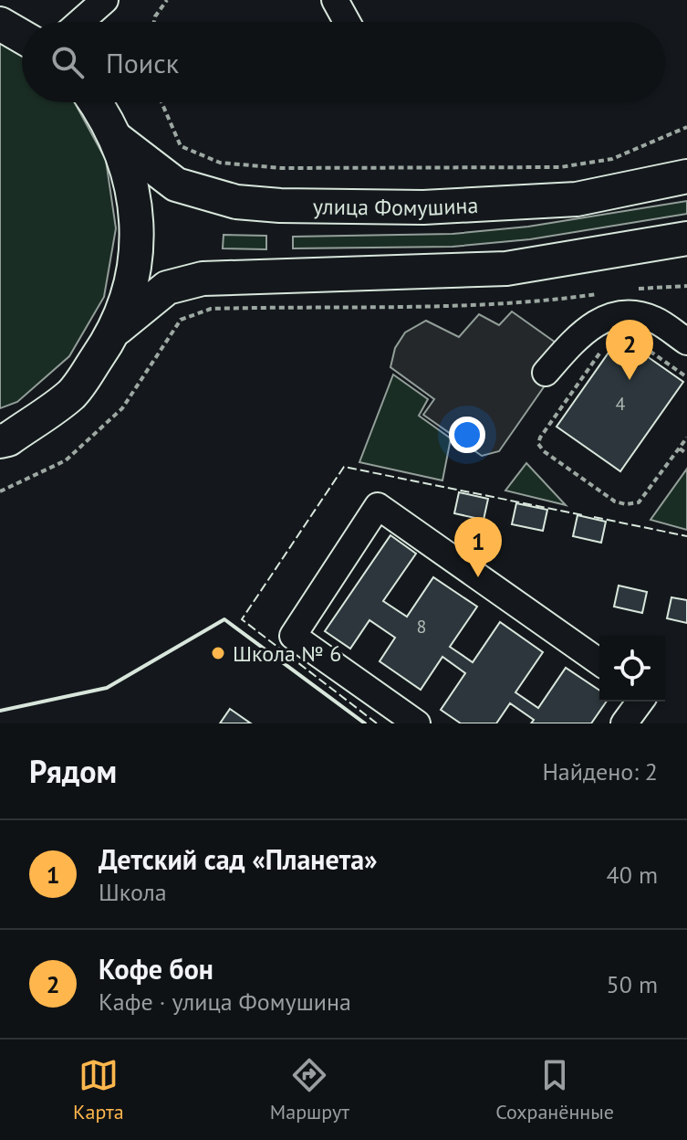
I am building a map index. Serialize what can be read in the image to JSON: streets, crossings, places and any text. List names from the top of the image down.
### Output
{
  "streets": {
    "main road": ["улица Фомушина"]
  },
  "places": ["Школа № 6"],
  "house_numbers": ["4", "8"],
  "page": {
    "search": "Поиск",
    "pins": ["2", "1"],
    "heading": ["Рядом", "Найдено: 2"],
    "list": [
      {
        "mark": "1",
        "name": "Детский сад «Планета»",
        "note": "Школа",
        "value": "40 m"
      },
      {
        "mark": "2",
        "name": "Кофе бон",
        "note": "Кафе · улица Фомушина",
        "value": "50 m"
      }
    ],
    "nav": ["Карта", "Маршрут", "Сохранённые"]
  }
}
